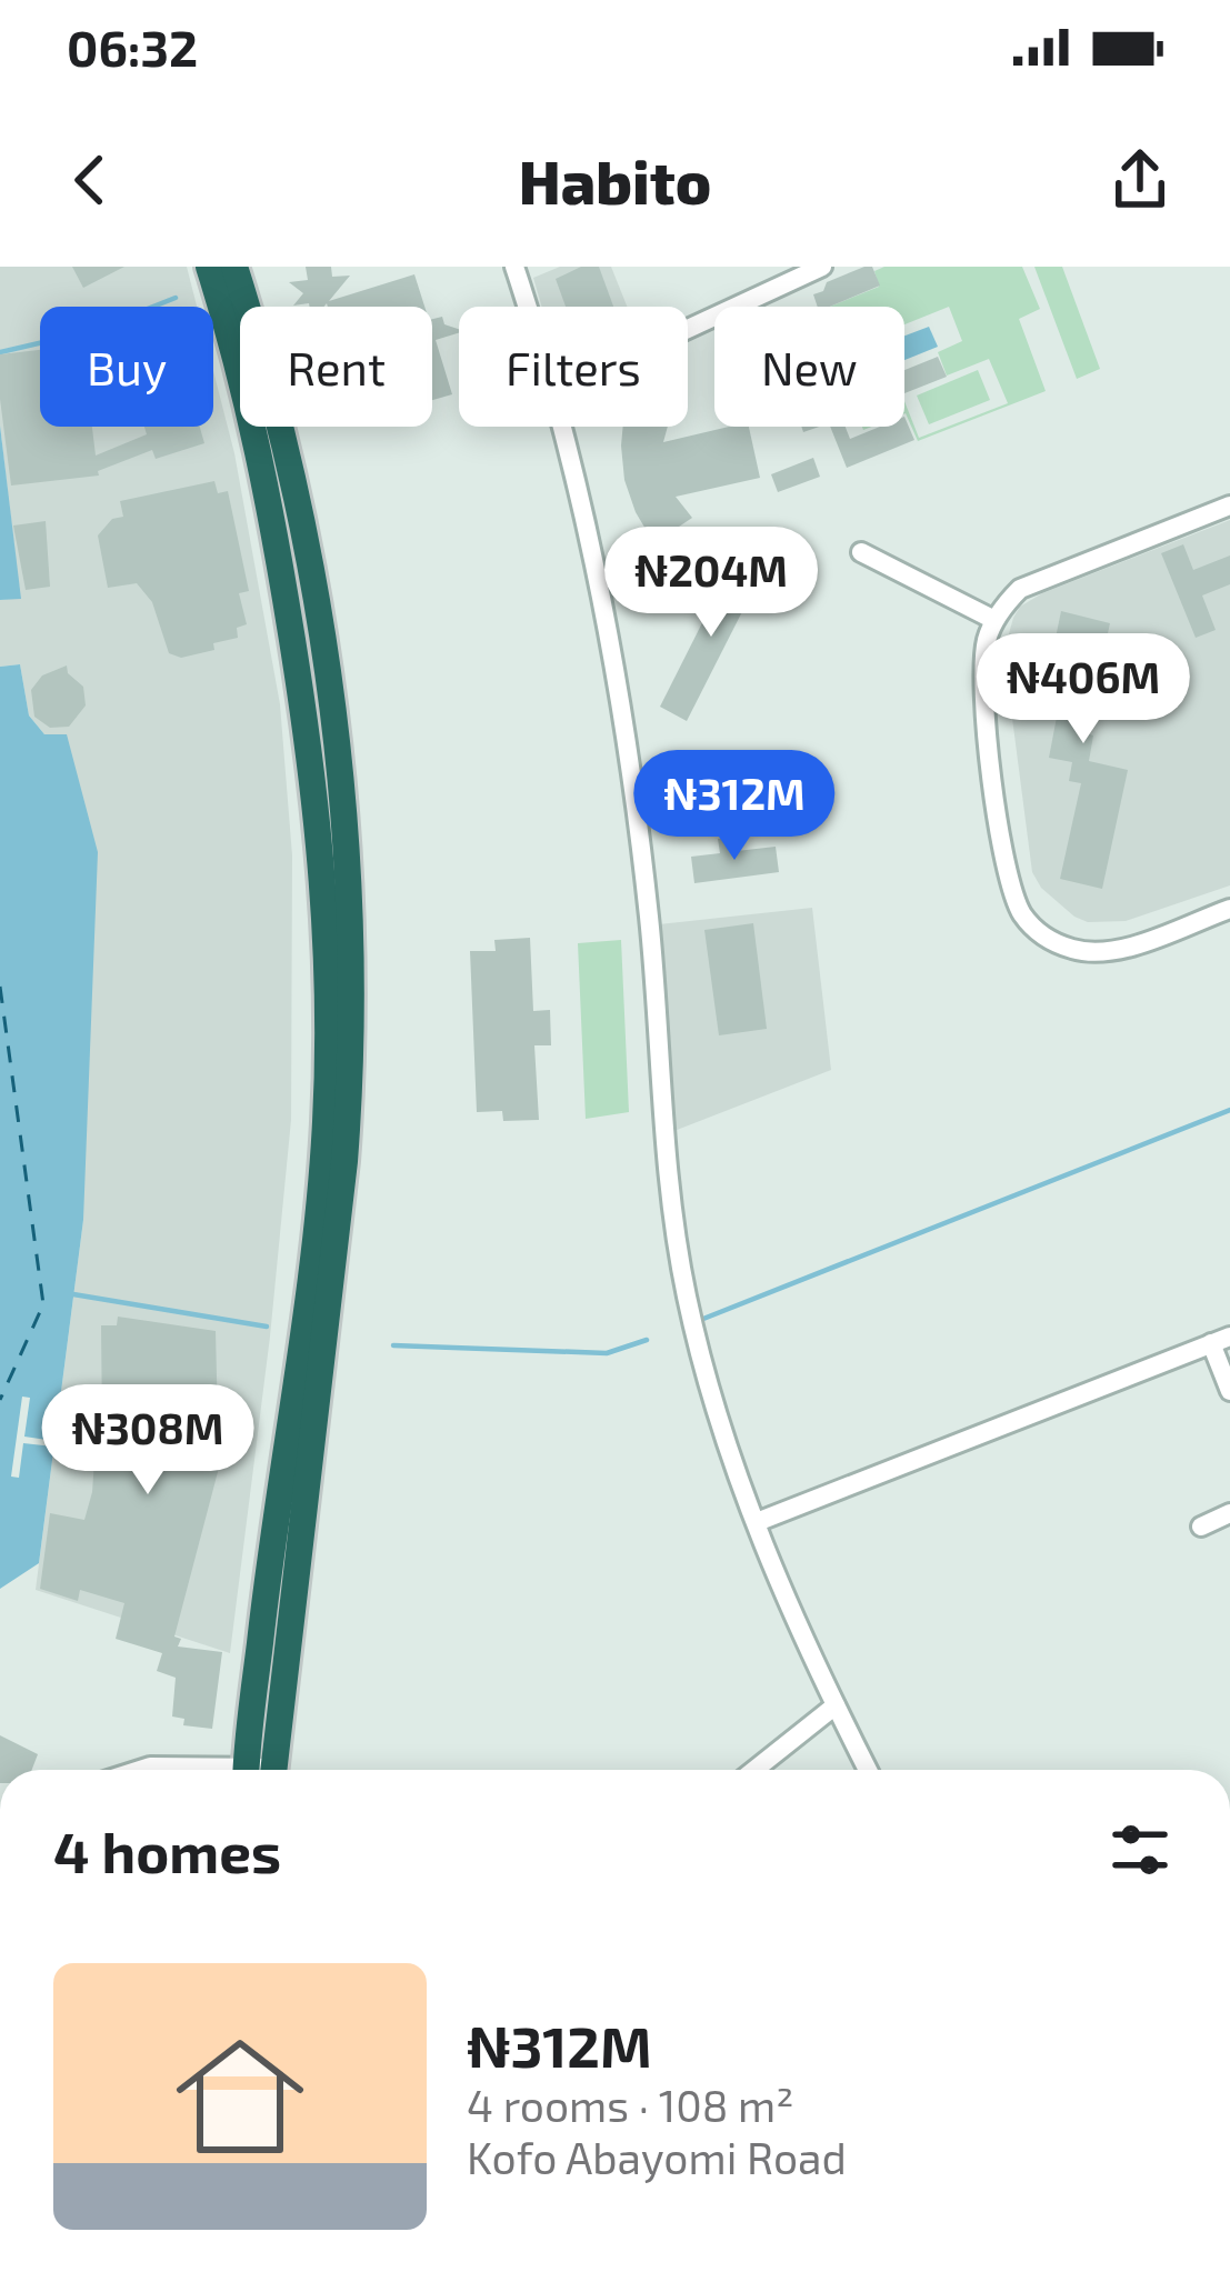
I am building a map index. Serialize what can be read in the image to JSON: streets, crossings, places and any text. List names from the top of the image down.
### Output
{
  "page": {
    "status": "06:32",
    "header": "Habito",
    "chip": [
      "Buy",
      "Rent",
      "Filters",
      "New"
    ],
    "price": [
      "₦204M",
      "₦406M",
      "₦312M",
      "₦308M"
    ],
    "heading": "4 homes",
    "list": [
      {
        "name": "₦312M",
        "note": "4 rooms · 108 m² · Kofo Abayomi Road"
      }
    ]
  }
}
